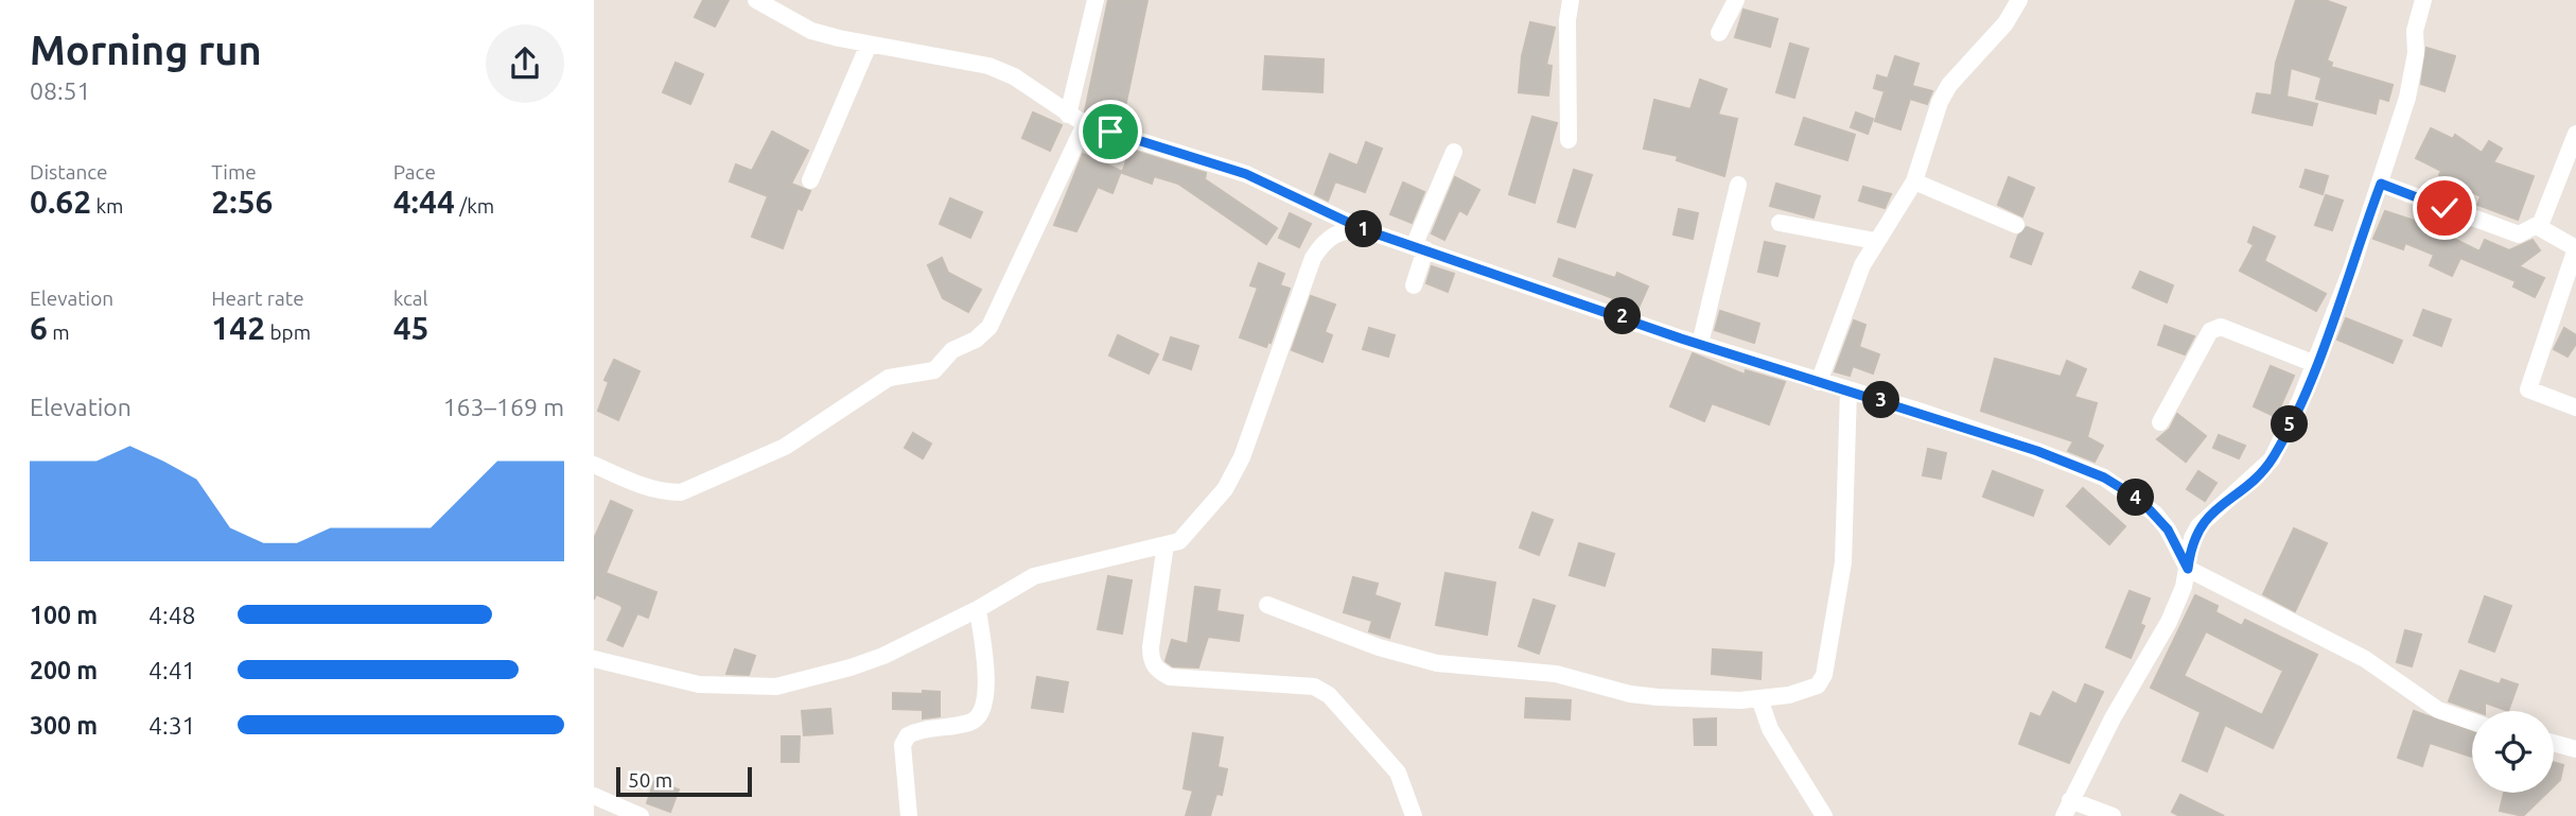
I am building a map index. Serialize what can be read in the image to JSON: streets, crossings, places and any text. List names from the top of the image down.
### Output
{
  "scale_bar": "50 m",
  "page": {
    "heading": ["Morning run", "08:51"],
    "stats": [
      ["Distance", "0.62 km"],
      ["Time", "2:56"],
      ["Pace", "4:44 /km"],
      ["Elevation", "6 m"],
      ["Heart rate", "142 bpm"],
      ["kcal", "45"]
    ],
    "pins": [
      "1",
      "2",
      "3",
      "5",
      "4"
    ],
    "chart": ["Elevation", "163–169 m"],
    "list": [
      {
        "name": "100 m",
        "note": "4:48"
      },
      {
        "name": "200 m",
        "note": "4:41"
      },
      {
        "name": "300 m",
        "note": "4:31"
      }
    ],
    "scale": "50 m"
  }
}
